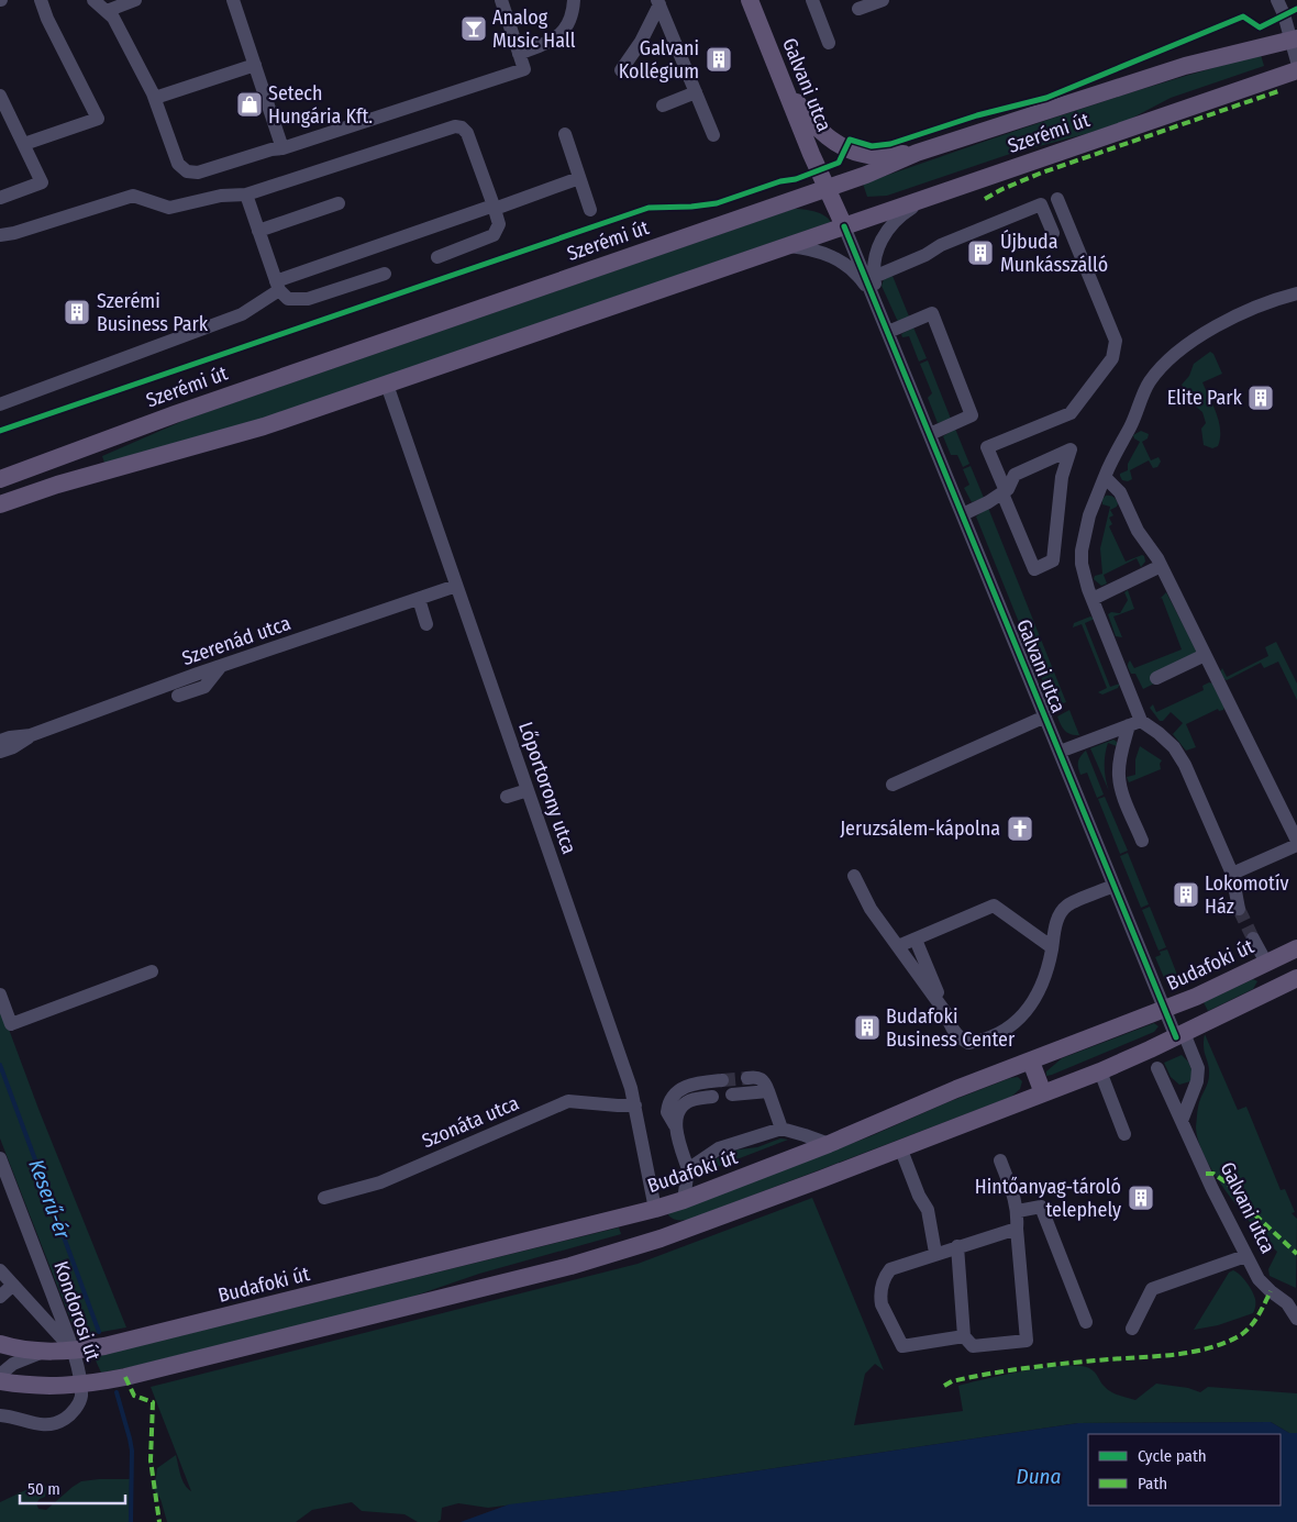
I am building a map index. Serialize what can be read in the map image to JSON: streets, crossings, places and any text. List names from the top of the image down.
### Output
{
  "streets": {
    "main road": ["Galvani utca", "Szerémi út", "Budafoki út"],
    "street": [
      "Szerenád utca",
      "Lőportorony utca",
      "Szonáta utca",
      "Kondorosi út"
    ]
  },
  "crossings": [
    ["Galvani utca", "Szerémi út"],
    ["Galvani utca", "Budafoki út"],
    ["Szerémi út", "Lőportorony utca"],
    ["Szerenád utca", "Lőportorony utca"],
    ["Lőportorony utca", "Budafoki út"],
    ["Lőportorony utca", "Szonáta utca"],
    ["Budafoki út", "Kondorosi út"]
  ],
  "water": ["Keserű-ér", "Duna"],
  "places": {
    "bar": ["Analog Music Hall"],
    "building": [
      "Galvani Kollégium",
      "Újbuda Munkásszálló",
      "Szerémi Business Park",
      "Elite Park",
      "Lokomotív Ház",
      "Budafoki Business Center",
      "Hintőanyag-tároló telephely"
    ],
    "shop": ["Setech Hungária Kft."],
    "church": ["Jeruzsálem-kápolna"]
  },
  "legend": ["Cycle path", "Path"],
  "scale_bar": "50 m"
}
